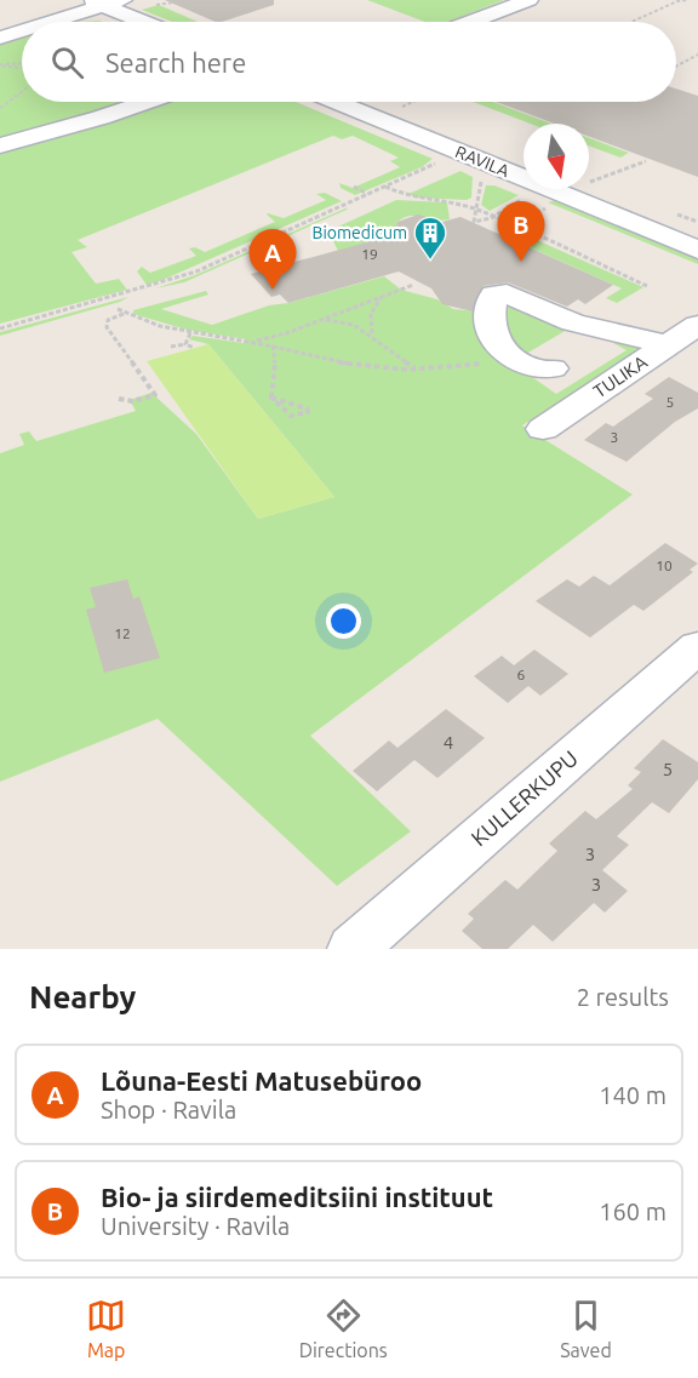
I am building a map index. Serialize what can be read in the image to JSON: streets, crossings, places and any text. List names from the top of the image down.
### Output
{
  "streets": {
    "street": ["RAVILA", "TULIKA", "KULLERKUPU"]
  },
  "places": {
    "building": ["Biomedicum"]
  },
  "house_numbers": [
    "19",
    "5",
    "3",
    "10",
    "12",
    "6",
    "4",
    "5",
    "3",
    "3"
  ],
  "north": "bottom",
  "page": {
    "search": "Search here",
    "pins": ["B", "A"],
    "heading": ["Nearby", "2 results"],
    "list": [
      {
        "mark": "A",
        "name": "Lõuna-Eesti Matusebüroo",
        "note": "Shop · Ravila",
        "value": "140 m"
      },
      {
        "mark": "B",
        "name": "Bio- ja siirdemeditsiini instituut",
        "note": "University · Ravila",
        "value": "160 m"
      }
    ],
    "nav": ["Map", "Directions", "Saved"]
  }
}
